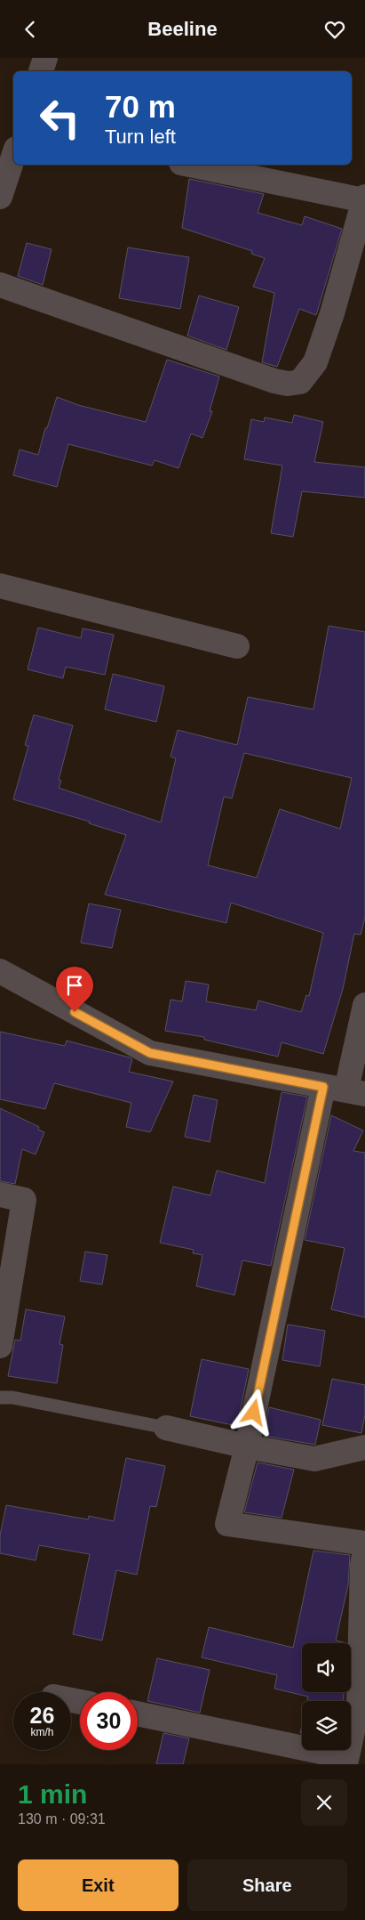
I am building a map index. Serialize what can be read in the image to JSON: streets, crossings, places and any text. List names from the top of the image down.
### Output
{
  "page": {
    "header": "Beeline",
    "turn": ["70 m", "Turn left"],
    "speed": "26 km/h",
    "limit": "30",
    "heading": ["1 min", "130 m · 09:31"],
    "buttons": ["Exit", "Share"]
  }
}
